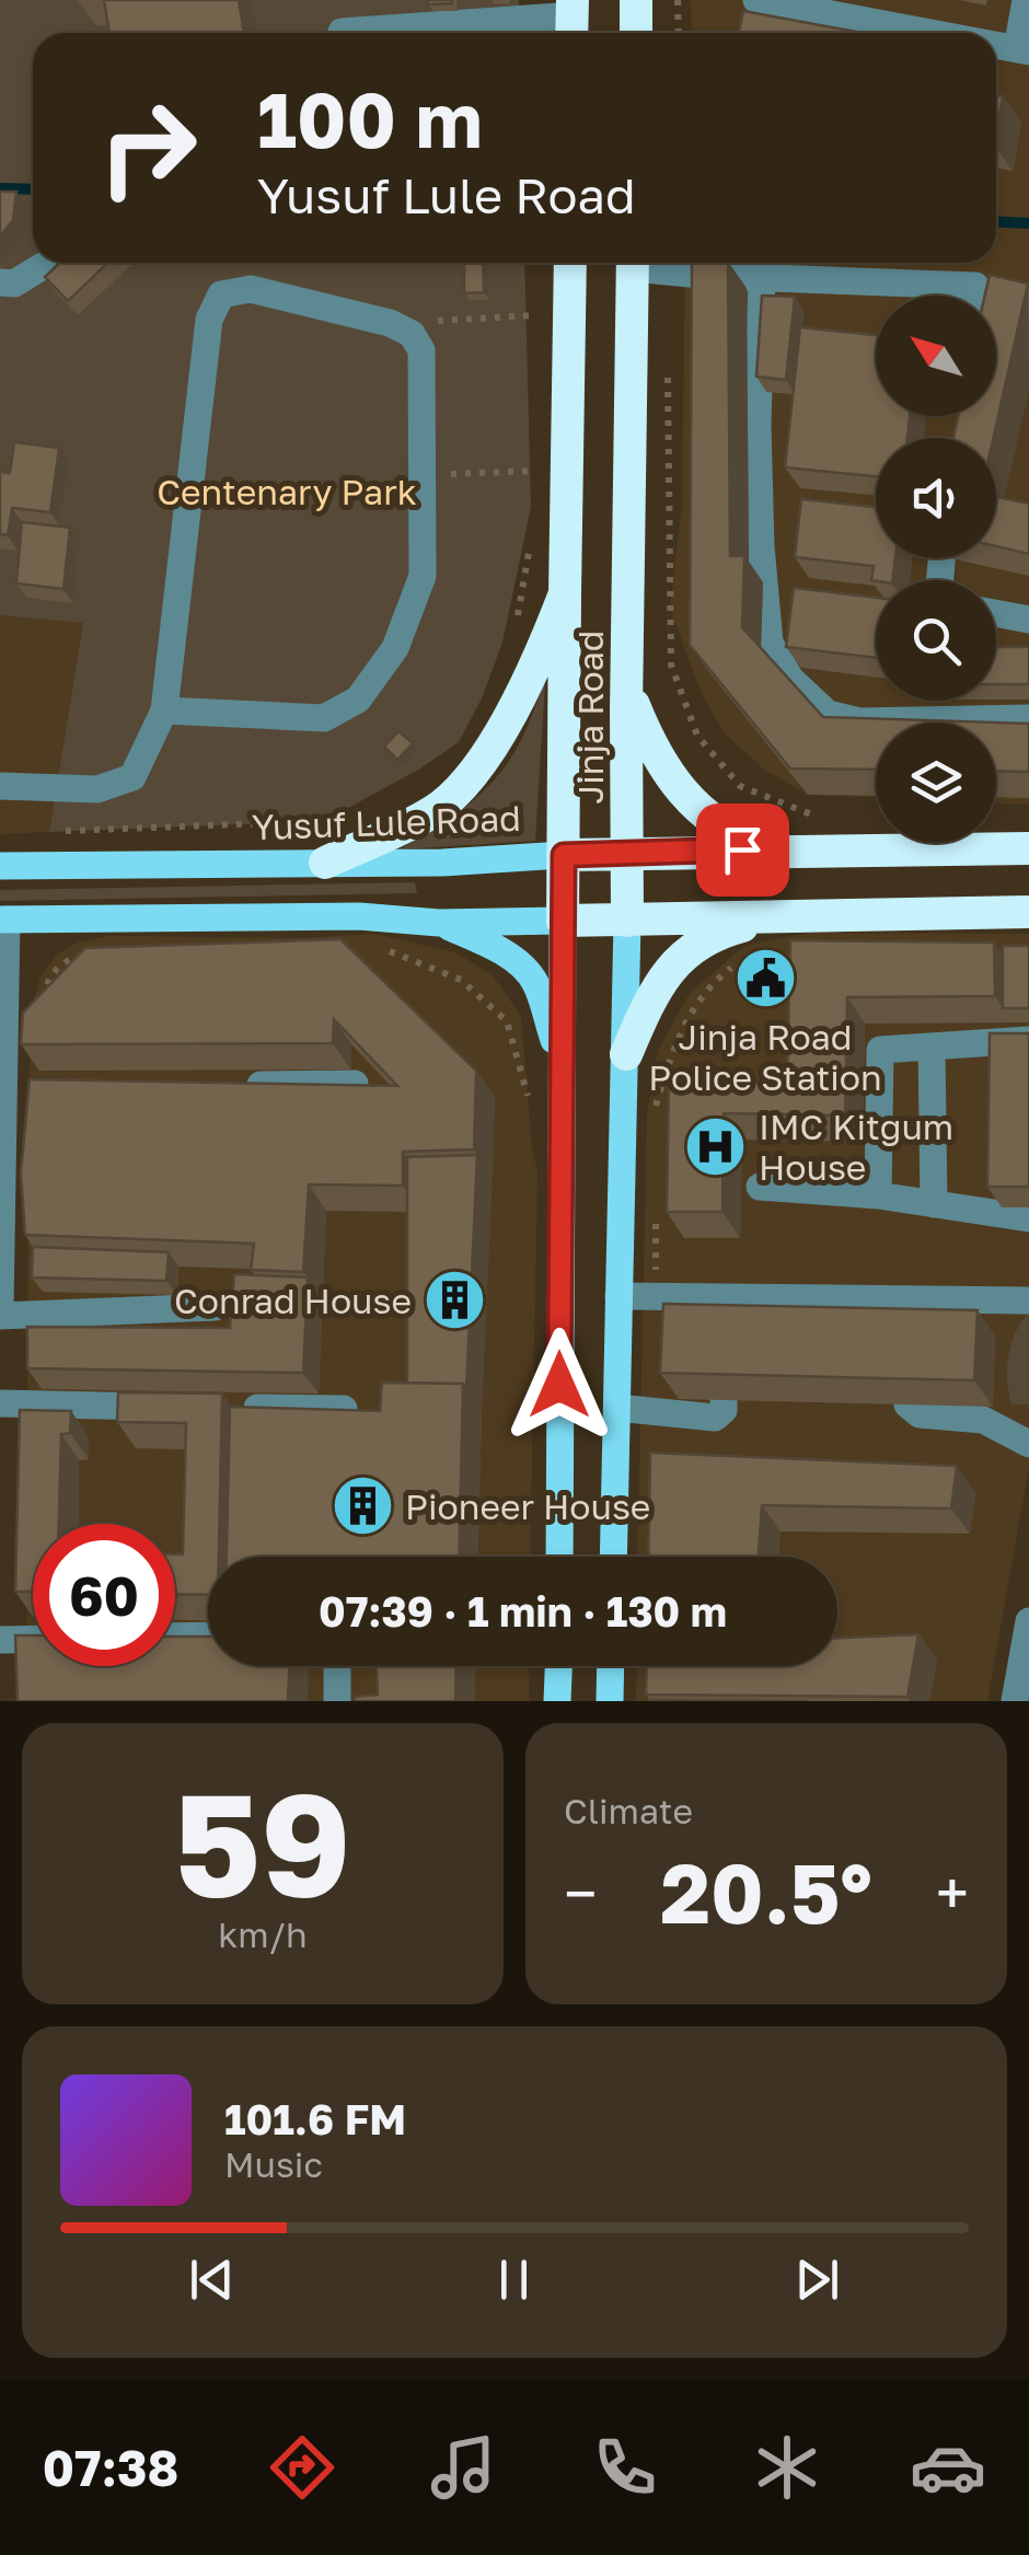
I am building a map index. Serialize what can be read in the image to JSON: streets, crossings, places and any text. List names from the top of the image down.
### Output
{
  "streets": {
    "highway": ["Jinja Road", "Yusuf Lule Road"]
  },
  "crossings": [
    ["Jinja Road", "Yusuf Lule Road"]
  ],
  "parks": ["Centenary Park"],
  "places": {
    "public building": ["Jinja Road Police Station"],
    "hospital": ["IMC Kitgum House"],
    "building": ["Conrad House", "Pioneer House"]
  },
  "north": "top left",
  "page": {
    "turn": ["100 m", "Yusuf Lule Road"],
    "limit": "60",
    "trip": "07:39 · 1 min · 130 m",
    "tile": [
      ["59", "km/h"],
      "Climate"
    ],
    "heat": ["−", "20.5°", "+"],
    "song": ["101.6 FM", "Music"],
    "tabs": "07:38"
  }
}
